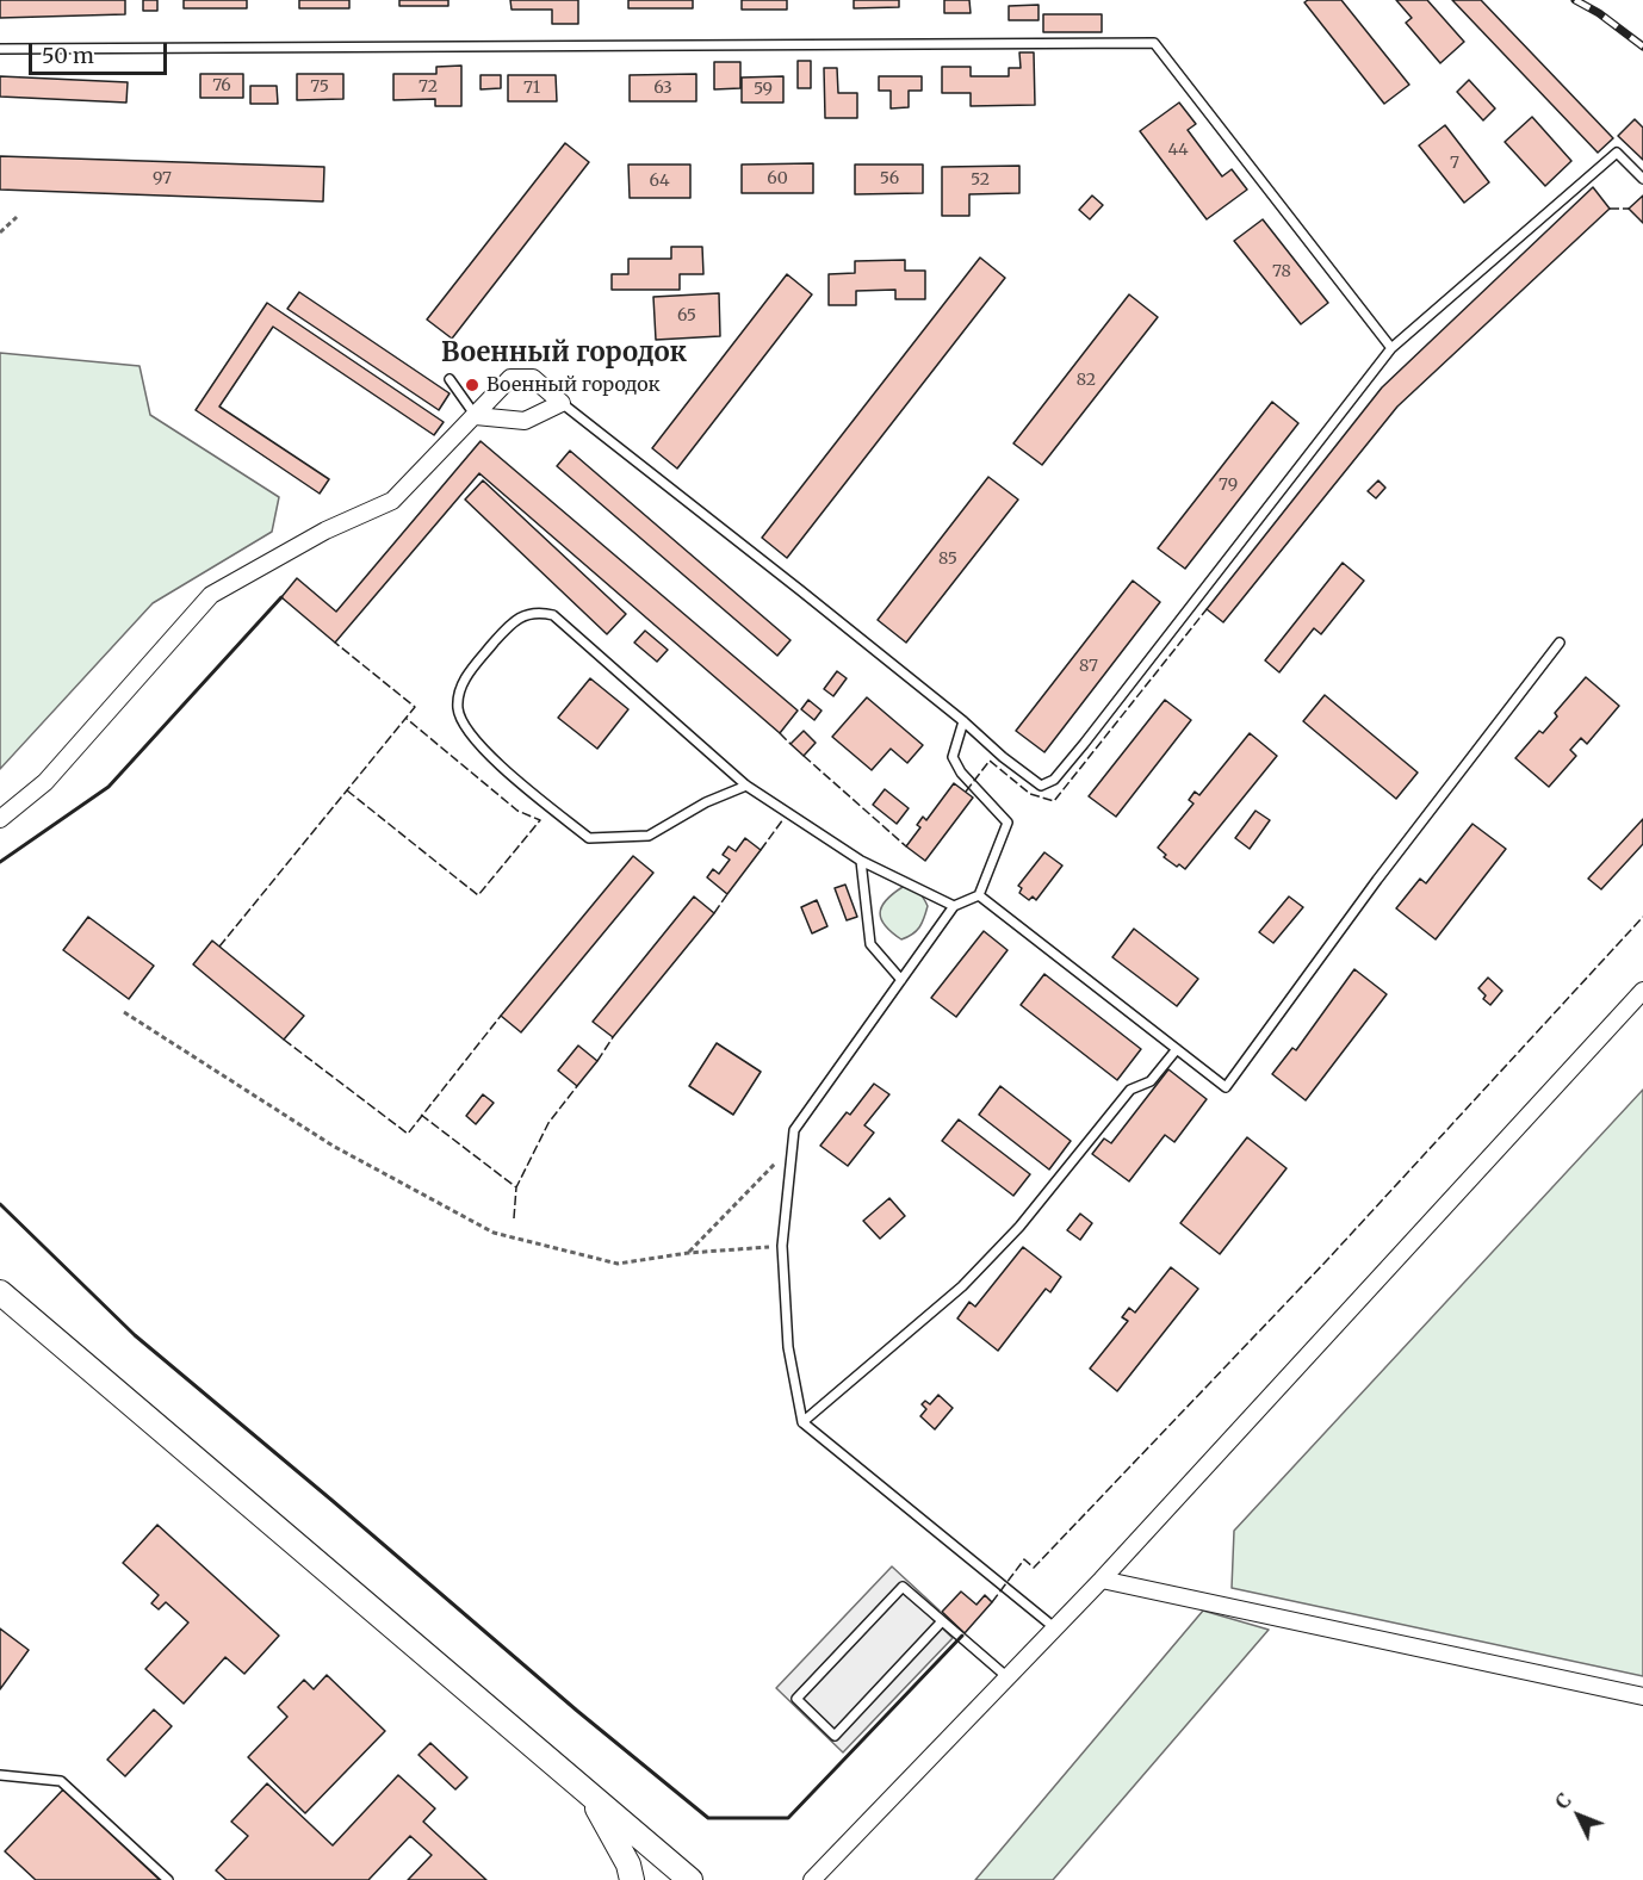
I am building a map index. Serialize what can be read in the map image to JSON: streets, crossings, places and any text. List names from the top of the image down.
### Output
{
  "districts": ["Военный городок"],
  "places": ["Военный городок"],
  "house_numbers": [
    "76",
    "75",
    "72",
    "71",
    "63",
    "59",
    "44",
    "7",
    "97",
    "60",
    "56",
    "52",
    "64",
    "78",
    "65",
    "82",
    "79",
    "85",
    "87"
  ],
  "scale_bar": "50 m",
  "north": "top left"
}
